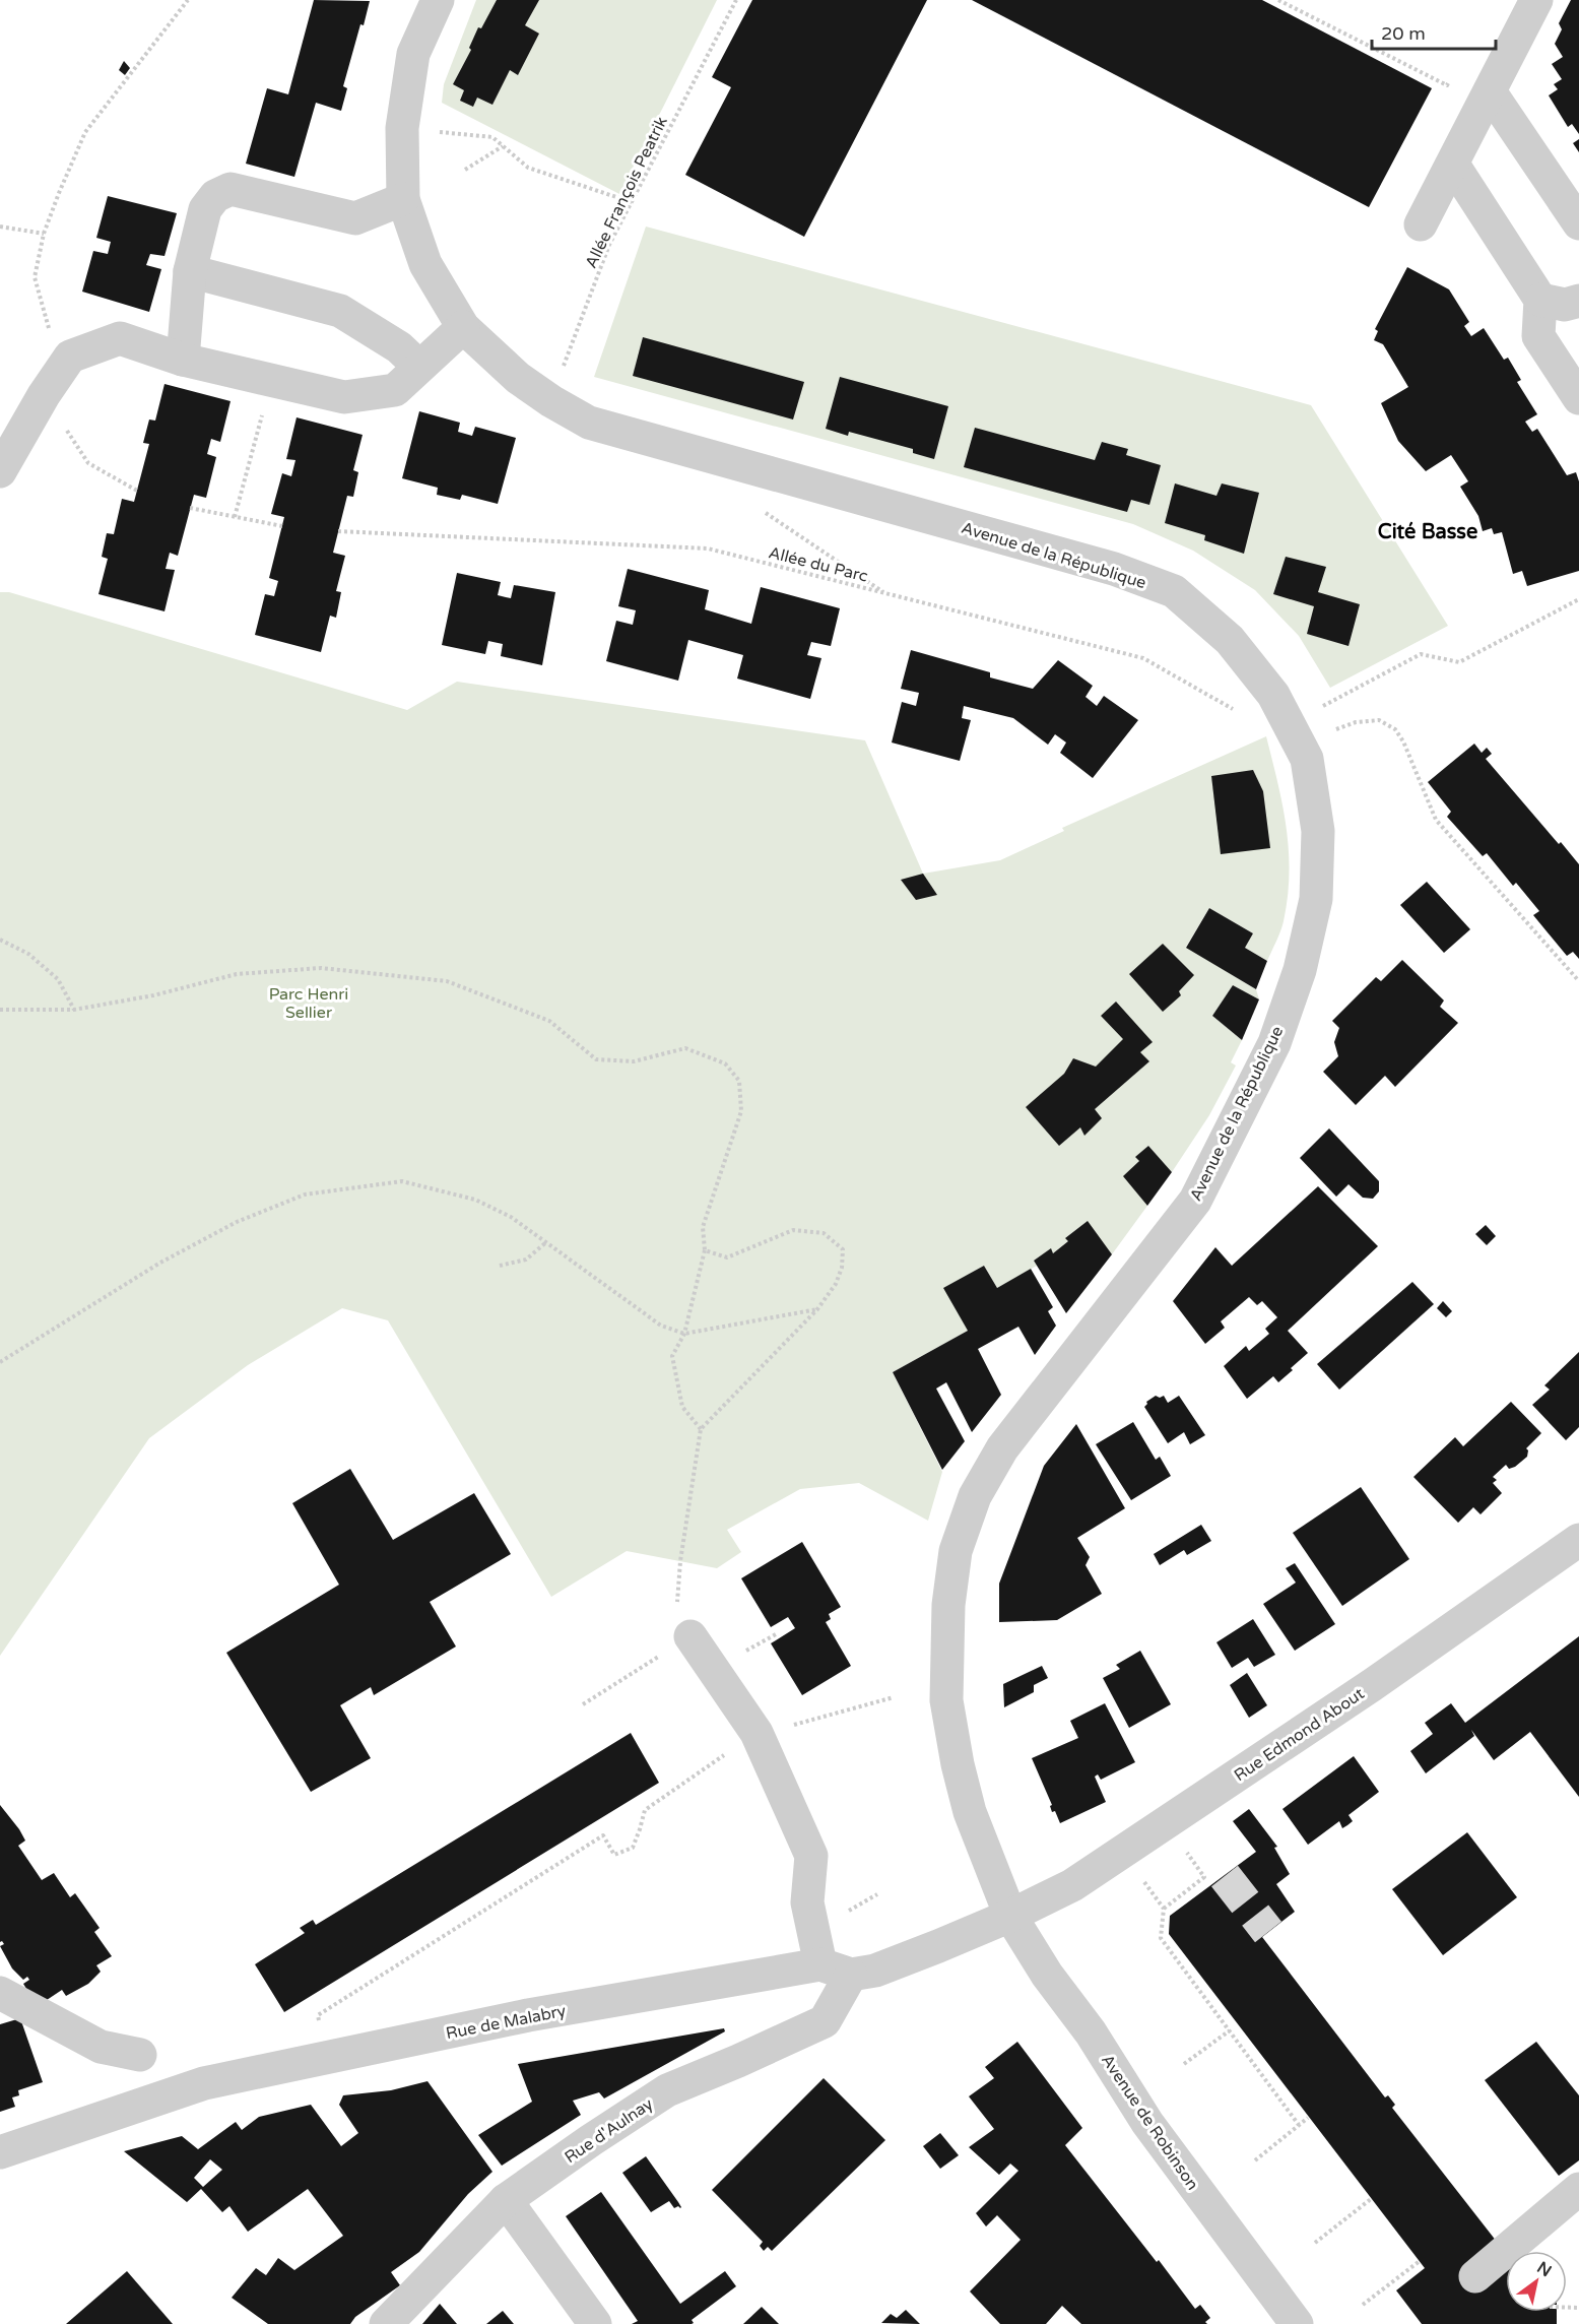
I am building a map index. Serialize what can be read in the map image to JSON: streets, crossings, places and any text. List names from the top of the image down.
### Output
{
  "streets": {
    "street": [
      "Avenue de la République",
      "Rue Edmond About",
      "Rue de Malabry",
      "Avenue de Robinson",
      "Rue d'Aulnay"
    ],
    "path": ["Allée François Peatrik", "Allée du Parc"]
  },
  "crossings": [
    ["Allée François Peatrik", "Avenue de la République"],
    ["Avenue de la République", "Rue Edmond About"],
    ["Avenue de la République", "Rue de Malabry"],
    ["Avenue de la République", "Avenue de Robinson"],
    ["Rue Edmond About", "Rue de Malabry"],
    ["Rue Edmond About", "Avenue de Robinson"],
    ["Rue de Malabry", "Avenue de Robinson"],
    ["Rue de Malabry", "Rue d'Aulnay"]
  ],
  "districts": ["Cité Basse"],
  "parks": ["Parc Henri Sellier"],
  "scale_bar": "20 m",
  "north": "top right"
}
